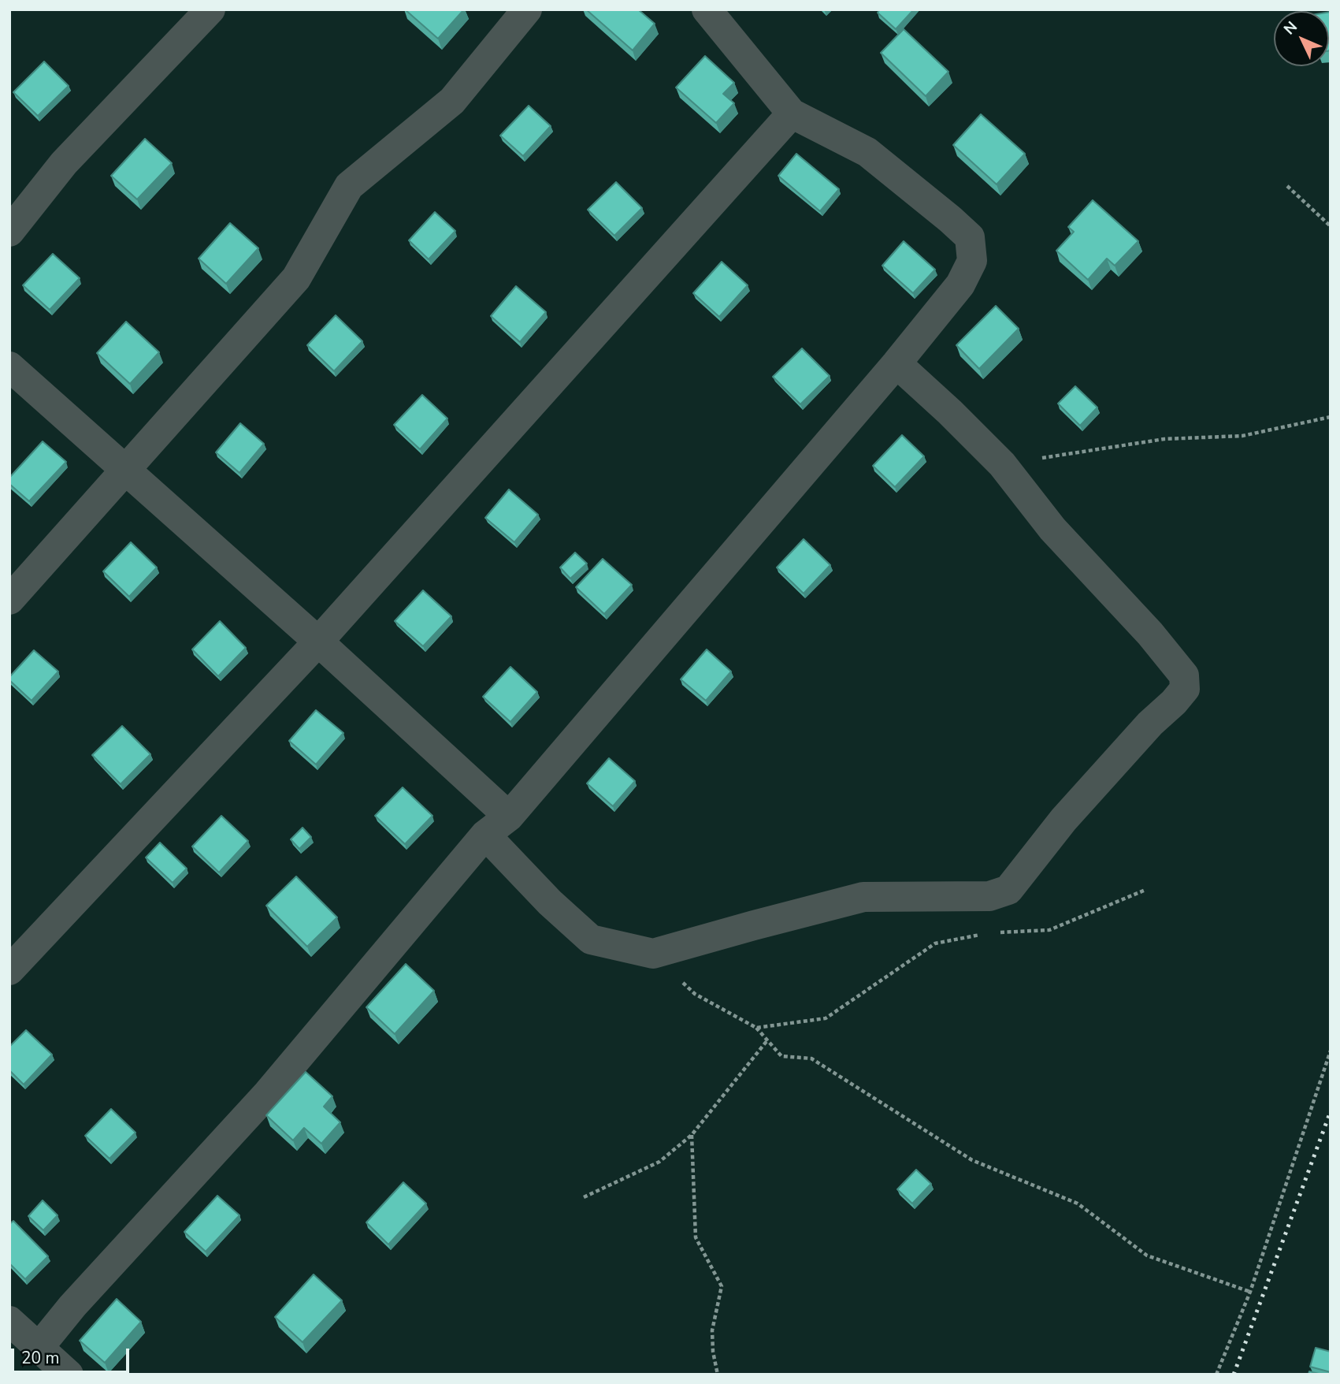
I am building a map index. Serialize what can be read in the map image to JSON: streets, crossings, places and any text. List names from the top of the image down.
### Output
{
  "scale_bar": "20 m",
  "north": "top left"
}
